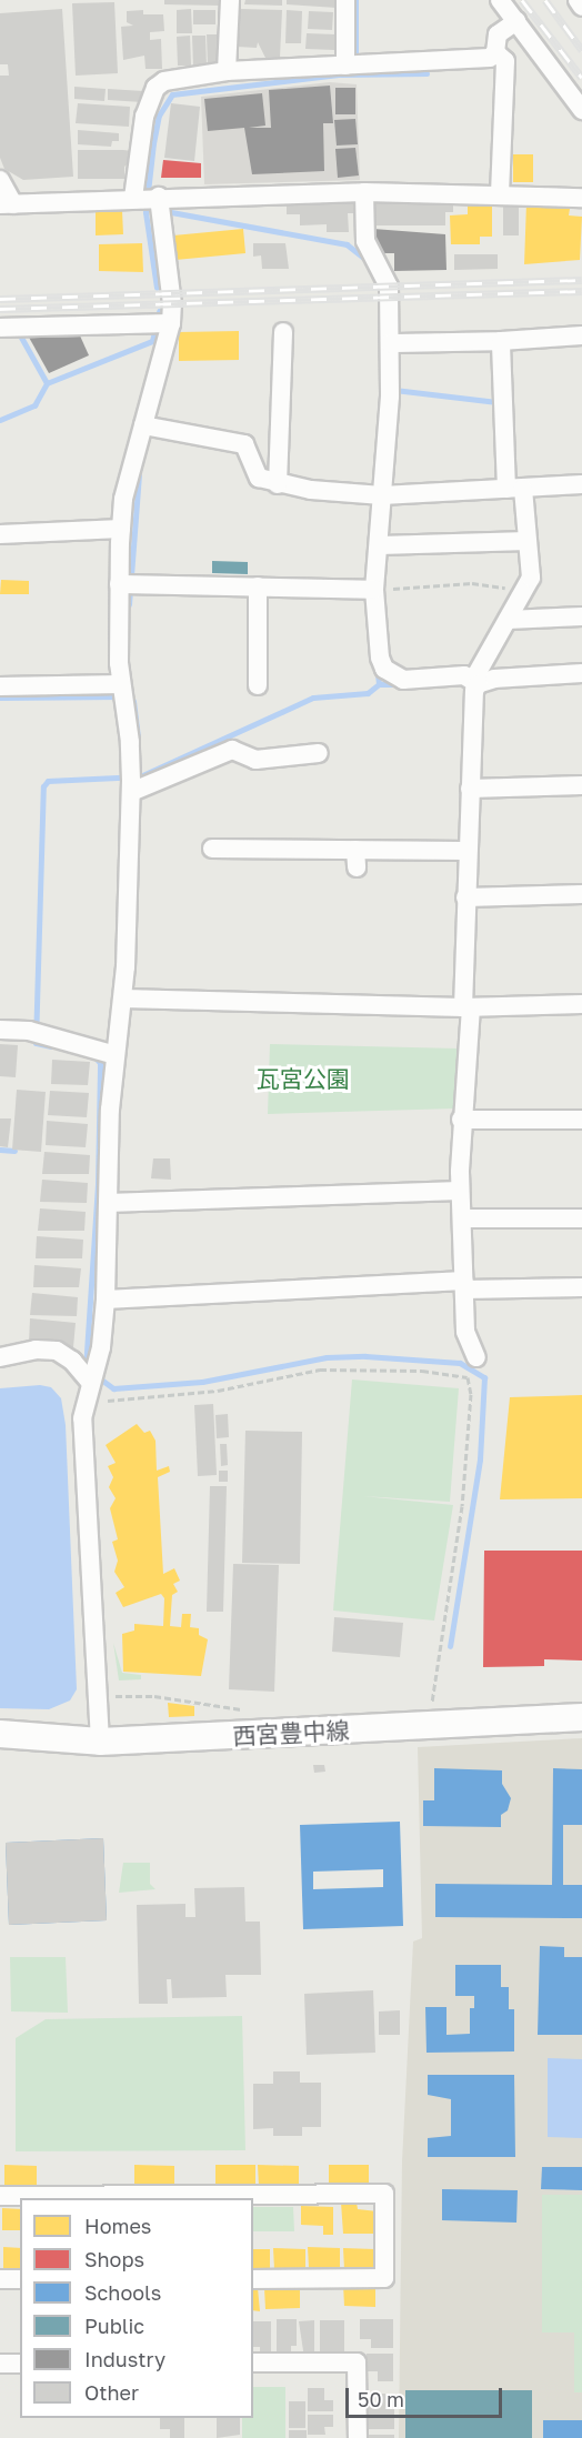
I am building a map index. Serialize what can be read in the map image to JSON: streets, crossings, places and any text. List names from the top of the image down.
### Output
{
  "streets": {
    "main road": ["西宮豊中線"]
  },
  "parks": ["瓦宮公園"],
  "legend": [
    "Homes",
    "Shops",
    "Schools",
    "Public",
    "Industry",
    "Other"
  ],
  "scale_bar": "50 m"
}
